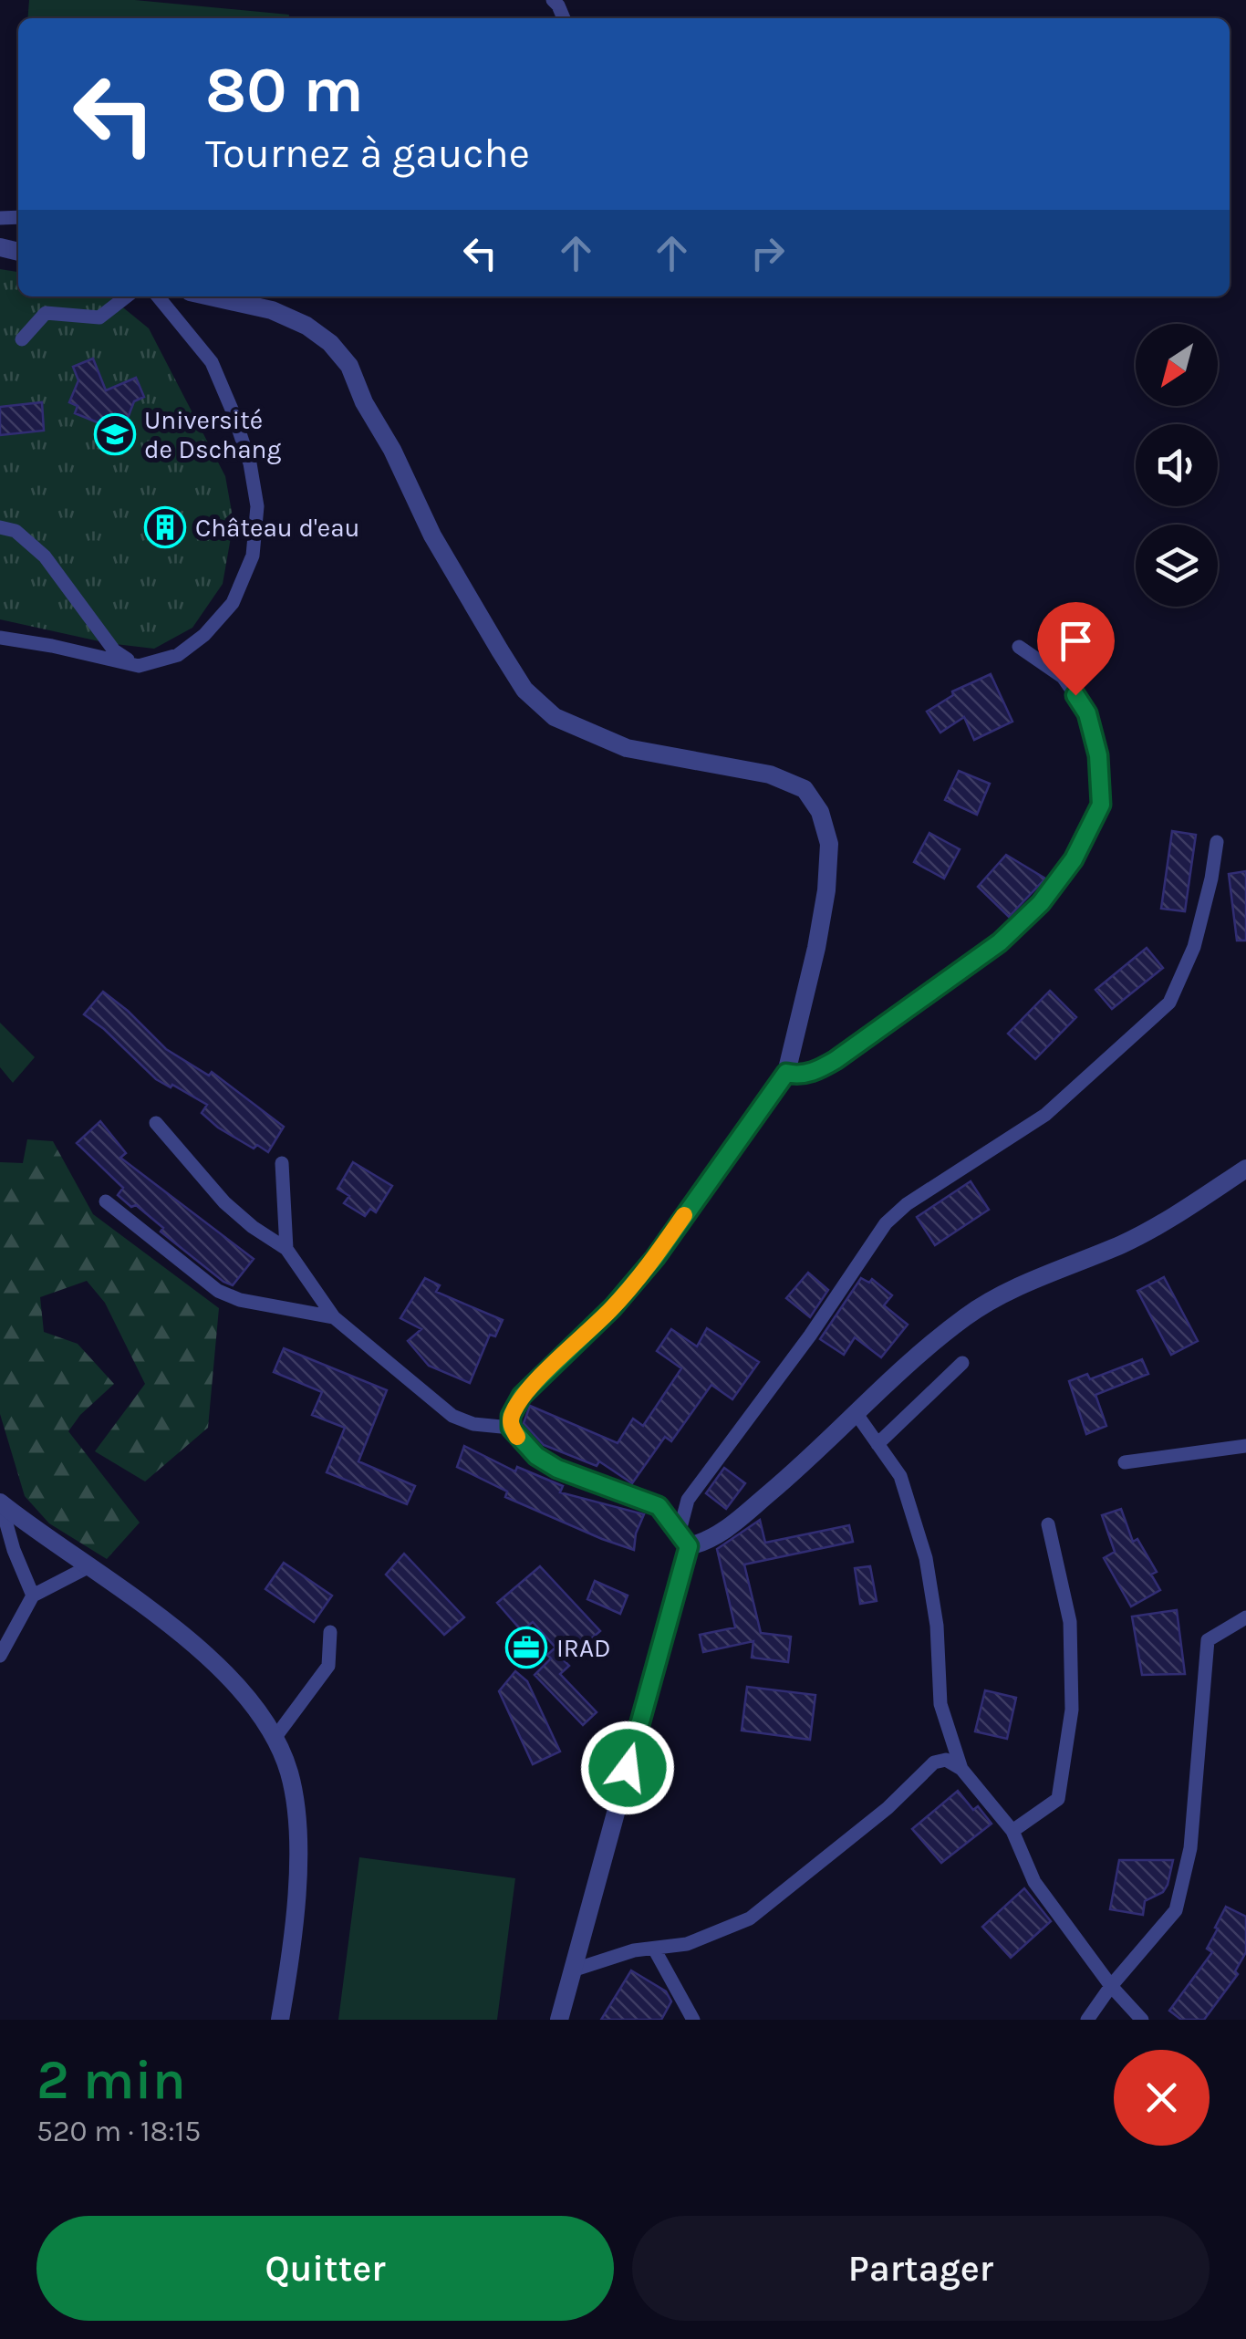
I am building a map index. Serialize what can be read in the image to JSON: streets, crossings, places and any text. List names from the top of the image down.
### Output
{
  "places": {
    "school or university": ["Université de Dschang"],
    "building": ["Château d'eau"],
    "office": ["IRAD"]
  },
  "north": "bottom left",
  "page": {
    "turn": ["80 m", "Tournez à gauche"],
    "heading": ["2 min", "520 m · 18:15"],
    "buttons": ["Quitter", "Partager"]
  }
}
